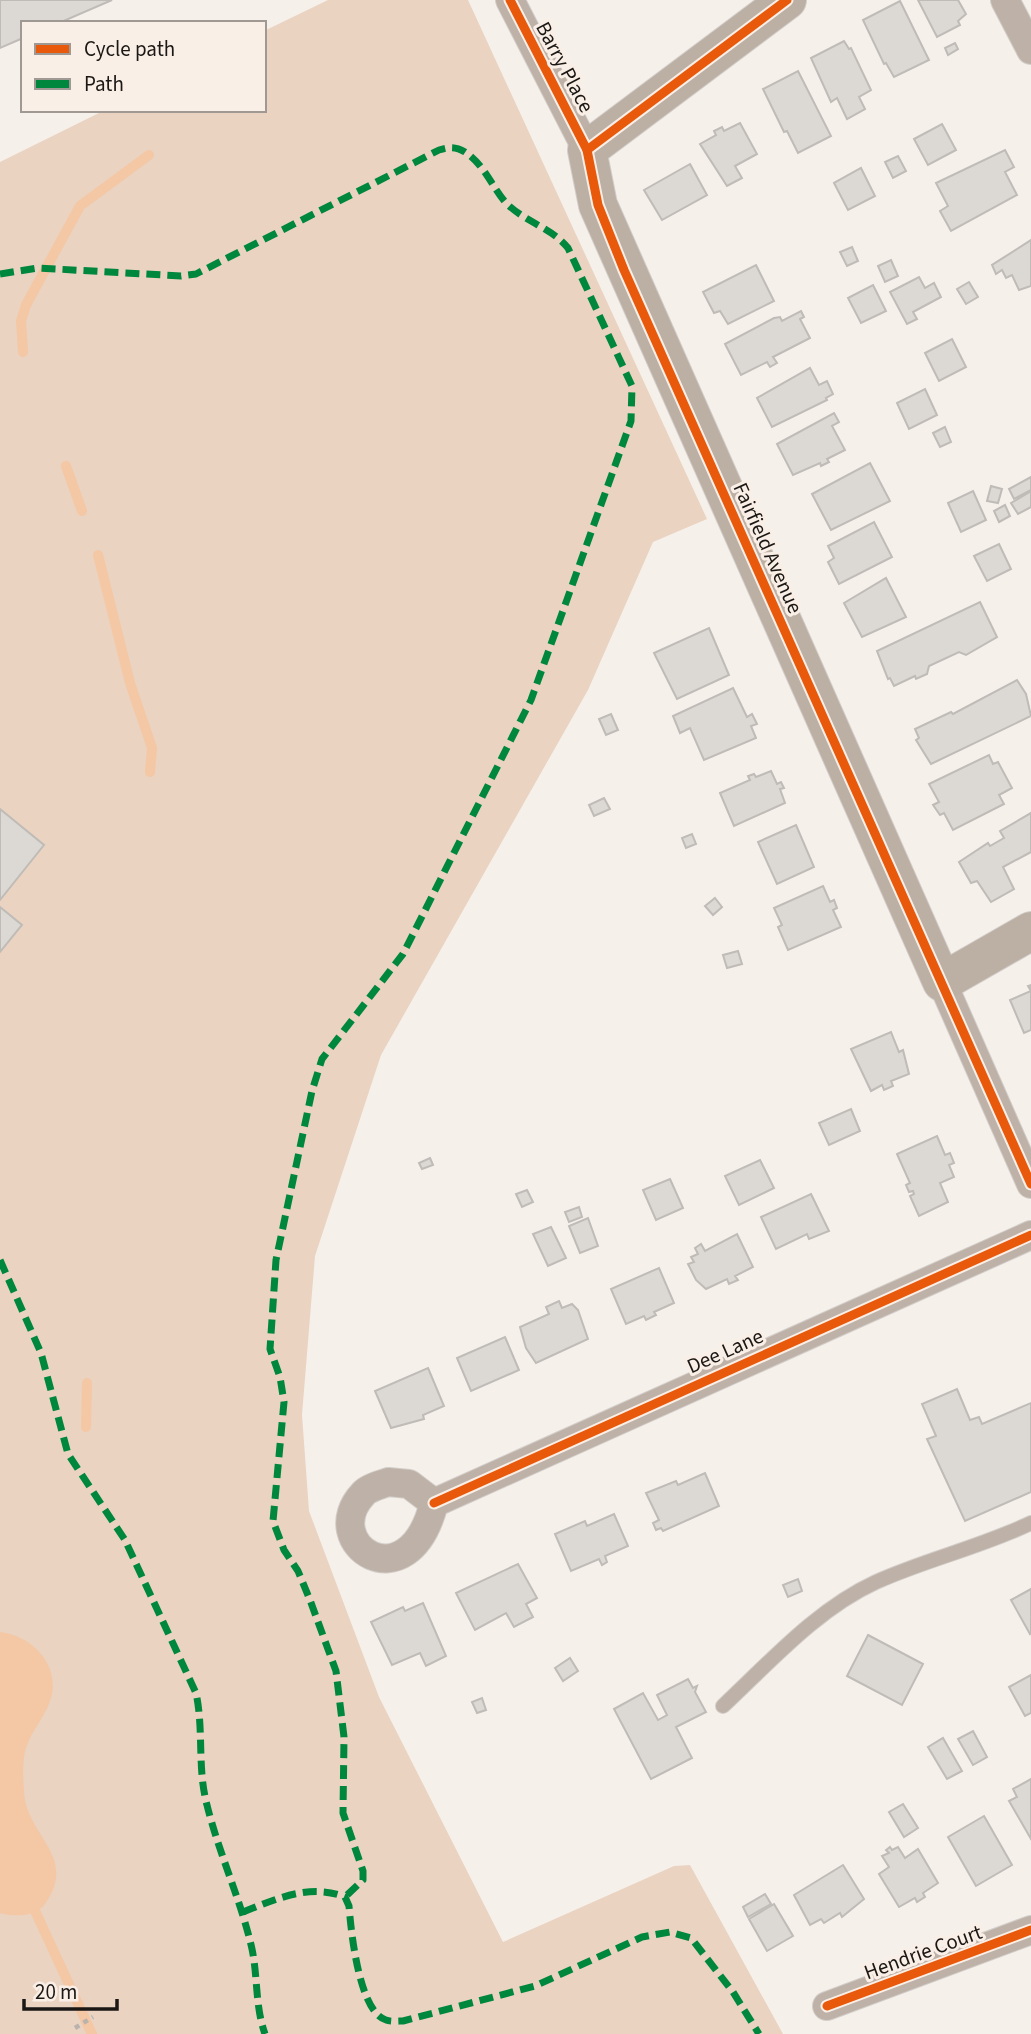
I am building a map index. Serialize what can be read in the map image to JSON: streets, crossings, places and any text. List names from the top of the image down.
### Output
{
  "streets": {
    "street": [
      "Barry Place",
      "Fairfield Avenue",
      "Dee Lane",
      "Hendrie Court"
    ]
  },
  "crossings": [
    ["Barry Place", "Fairfield Avenue"]
  ],
  "legend": ["Cycle path", "Path"],
  "scale_bar": "20 m"
}
